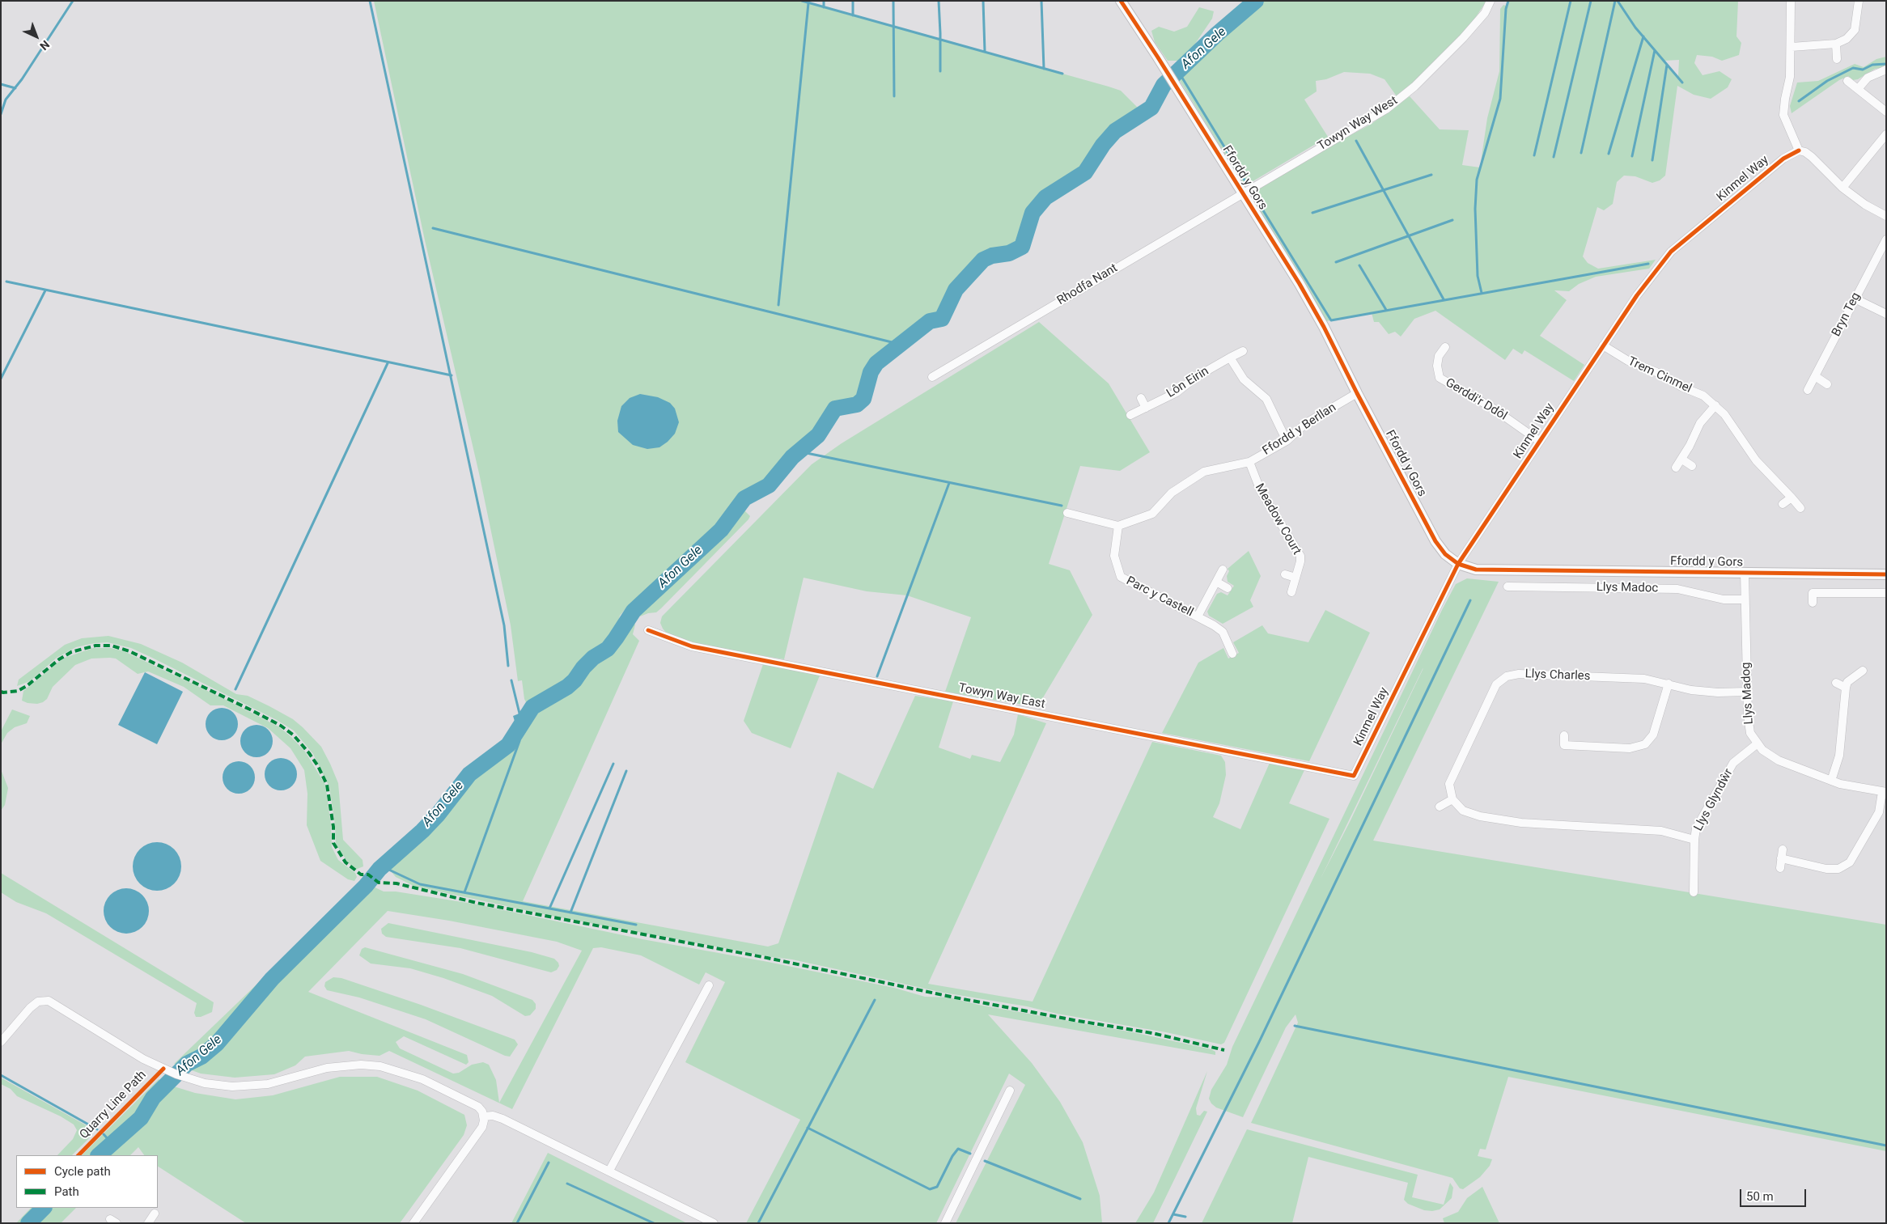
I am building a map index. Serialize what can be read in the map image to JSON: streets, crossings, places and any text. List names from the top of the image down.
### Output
{
  "streets": {
    "street": [
      "Towyn Way West",
      "Ffordd y Gors",
      "Kinmel Way",
      "Rhodfa Nant",
      "Bryn Teg",
      "Trem Cinmel",
      "Lôn Eirin",
      "Gerddi'r Ddôl",
      "Ffordd y Berllan",
      "Meadow Court",
      "Llys Madoc",
      "Parc y Castell",
      "Llys Charles",
      "Llys Madog",
      "Towyn Way East",
      "Llys Glyndŵr"
    ],
    "cycle path": ["Quarry Line Path"]
  },
  "crossings": [
    ["Towyn Way West", "Ffordd y Gors"],
    ["Towyn Way West", "Rhodfa Nant"],
    ["Ffordd y Gors", "Kinmel Way"],
    ["Ffordd y Gors", "Rhodfa Nant"],
    ["Ffordd y Gors", "Ffordd y Berllan"],
    ["Ffordd y Gors", "Llys Madog"],
    ["Kinmel Way", "Trem Cinmel"],
    ["Kinmel Way", "Gerddi'r Ddôl"],
    ["Kinmel Way", "Towyn Way East"],
    ["Ffordd y Berllan", "Meadow Court"],
    ["Ffordd y Berllan", "Parc y Castell"],
    ["Llys Madoc", "Llys Madog"],
    ["Llys Charles", "Llys Madog"],
    ["Llys Madog", "Llys Glyndŵr"]
  ],
  "water": ["Afon Gele"],
  "legend": ["Cycle path", "Path"],
  "scale_bar": "50 m",
  "north": "bottom right"
}
